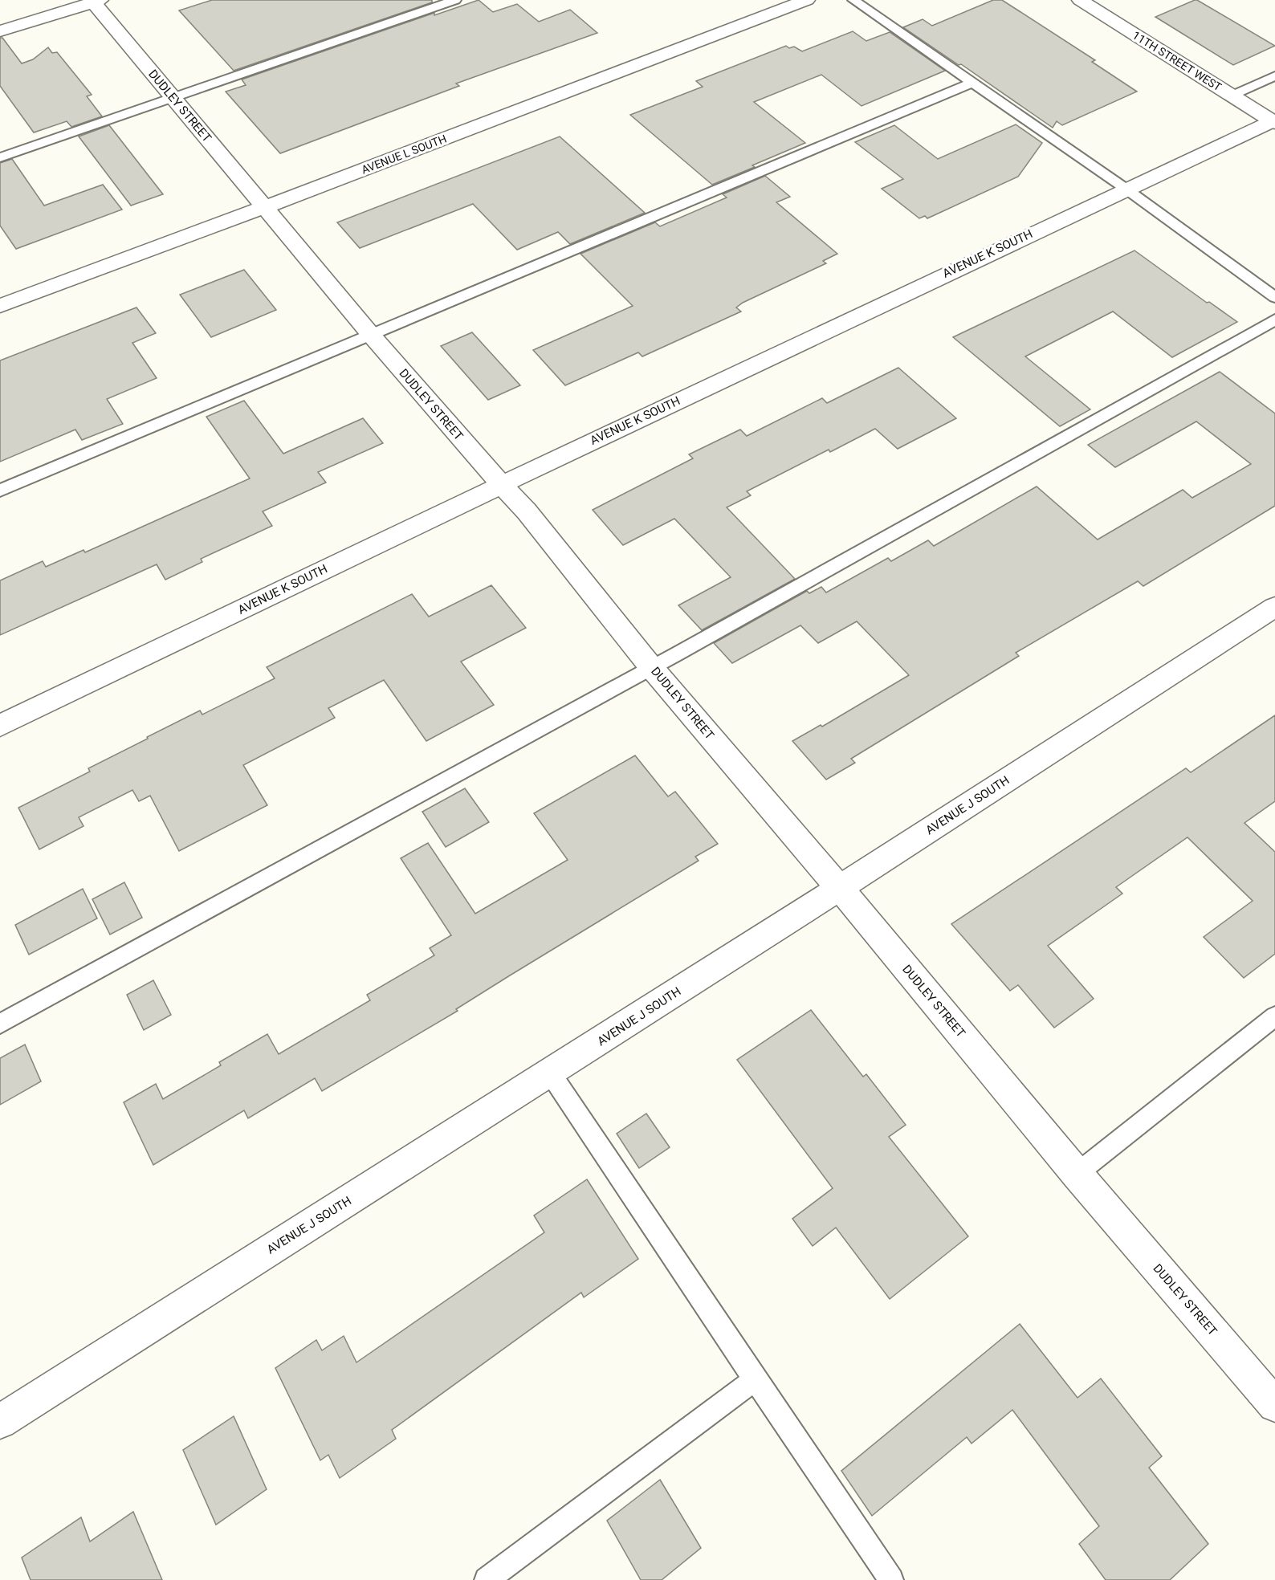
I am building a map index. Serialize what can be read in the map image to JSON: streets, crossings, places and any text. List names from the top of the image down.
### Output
{
  "streets": {
    "street": [
      "11TH STREET WEST",
      "DUDLEY STREET",
      "AVENUE L SOUTH",
      "AVENUE K SOUTH",
      "AVENUE J SOUTH"
    ]
  },
  "crossings": [
    ["11TH STREET WEST", "AVENUE K SOUTH"],
    ["DUDLEY STREET", "AVENUE L SOUTH"],
    ["DUDLEY STREET", "AVENUE K SOUTH"],
    ["DUDLEY STREET", "AVENUE J SOUTH"]
  ]
}
